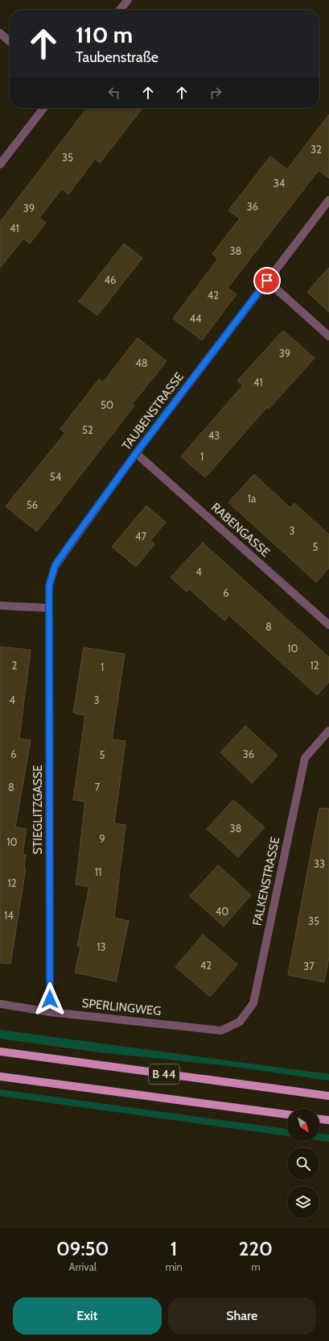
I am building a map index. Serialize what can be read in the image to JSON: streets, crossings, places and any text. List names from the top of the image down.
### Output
{
  "streets": {
    "main road": ["B 44"],
    "street": [
      "TAUBENSTRASSE",
      "RABENGASSE",
      "STIEGLITZGASSE",
      "FALKENSTRASSE",
      "SPERLINGWEG"
    ]
  },
  "crossings": [
    ["TAUBENSTRASSE", "RABENGASSE"],
    ["TAUBENSTRASSE", "STIEGLITZGASSE"],
    ["STIEGLITZGASSE", "SPERLINGWEG"],
    ["FALKENSTRASSE", "SPERLINGWEG"]
  ],
  "house_numbers": [
    "32",
    "35",
    "34",
    "36",
    "39",
    "41",
    "38",
    "46",
    "42",
    "44",
    "39",
    "48",
    "41",
    "50",
    "52",
    "43",
    "1",
    "54",
    "1a",
    "56",
    "3",
    "47",
    "5",
    "4",
    "6",
    "8",
    "10",
    "2",
    "12",
    "1",
    "4",
    "3",
    "6",
    "36",
    "5",
    "8",
    "7",
    "38",
    "9",
    "10",
    "33",
    "11",
    "12",
    "40",
    "14",
    "35",
    "13",
    "42",
    "37"
  ],
  "north": "bottom right",
  "page": {
    "turn": ["110 m", "Taubenstraße"],
    "eta": [
      "09:50",
      "Arrival",
      "1",
      "min",
      "220",
      "m"
    ],
    "buttons": ["Exit", "Share"]
  }
}
